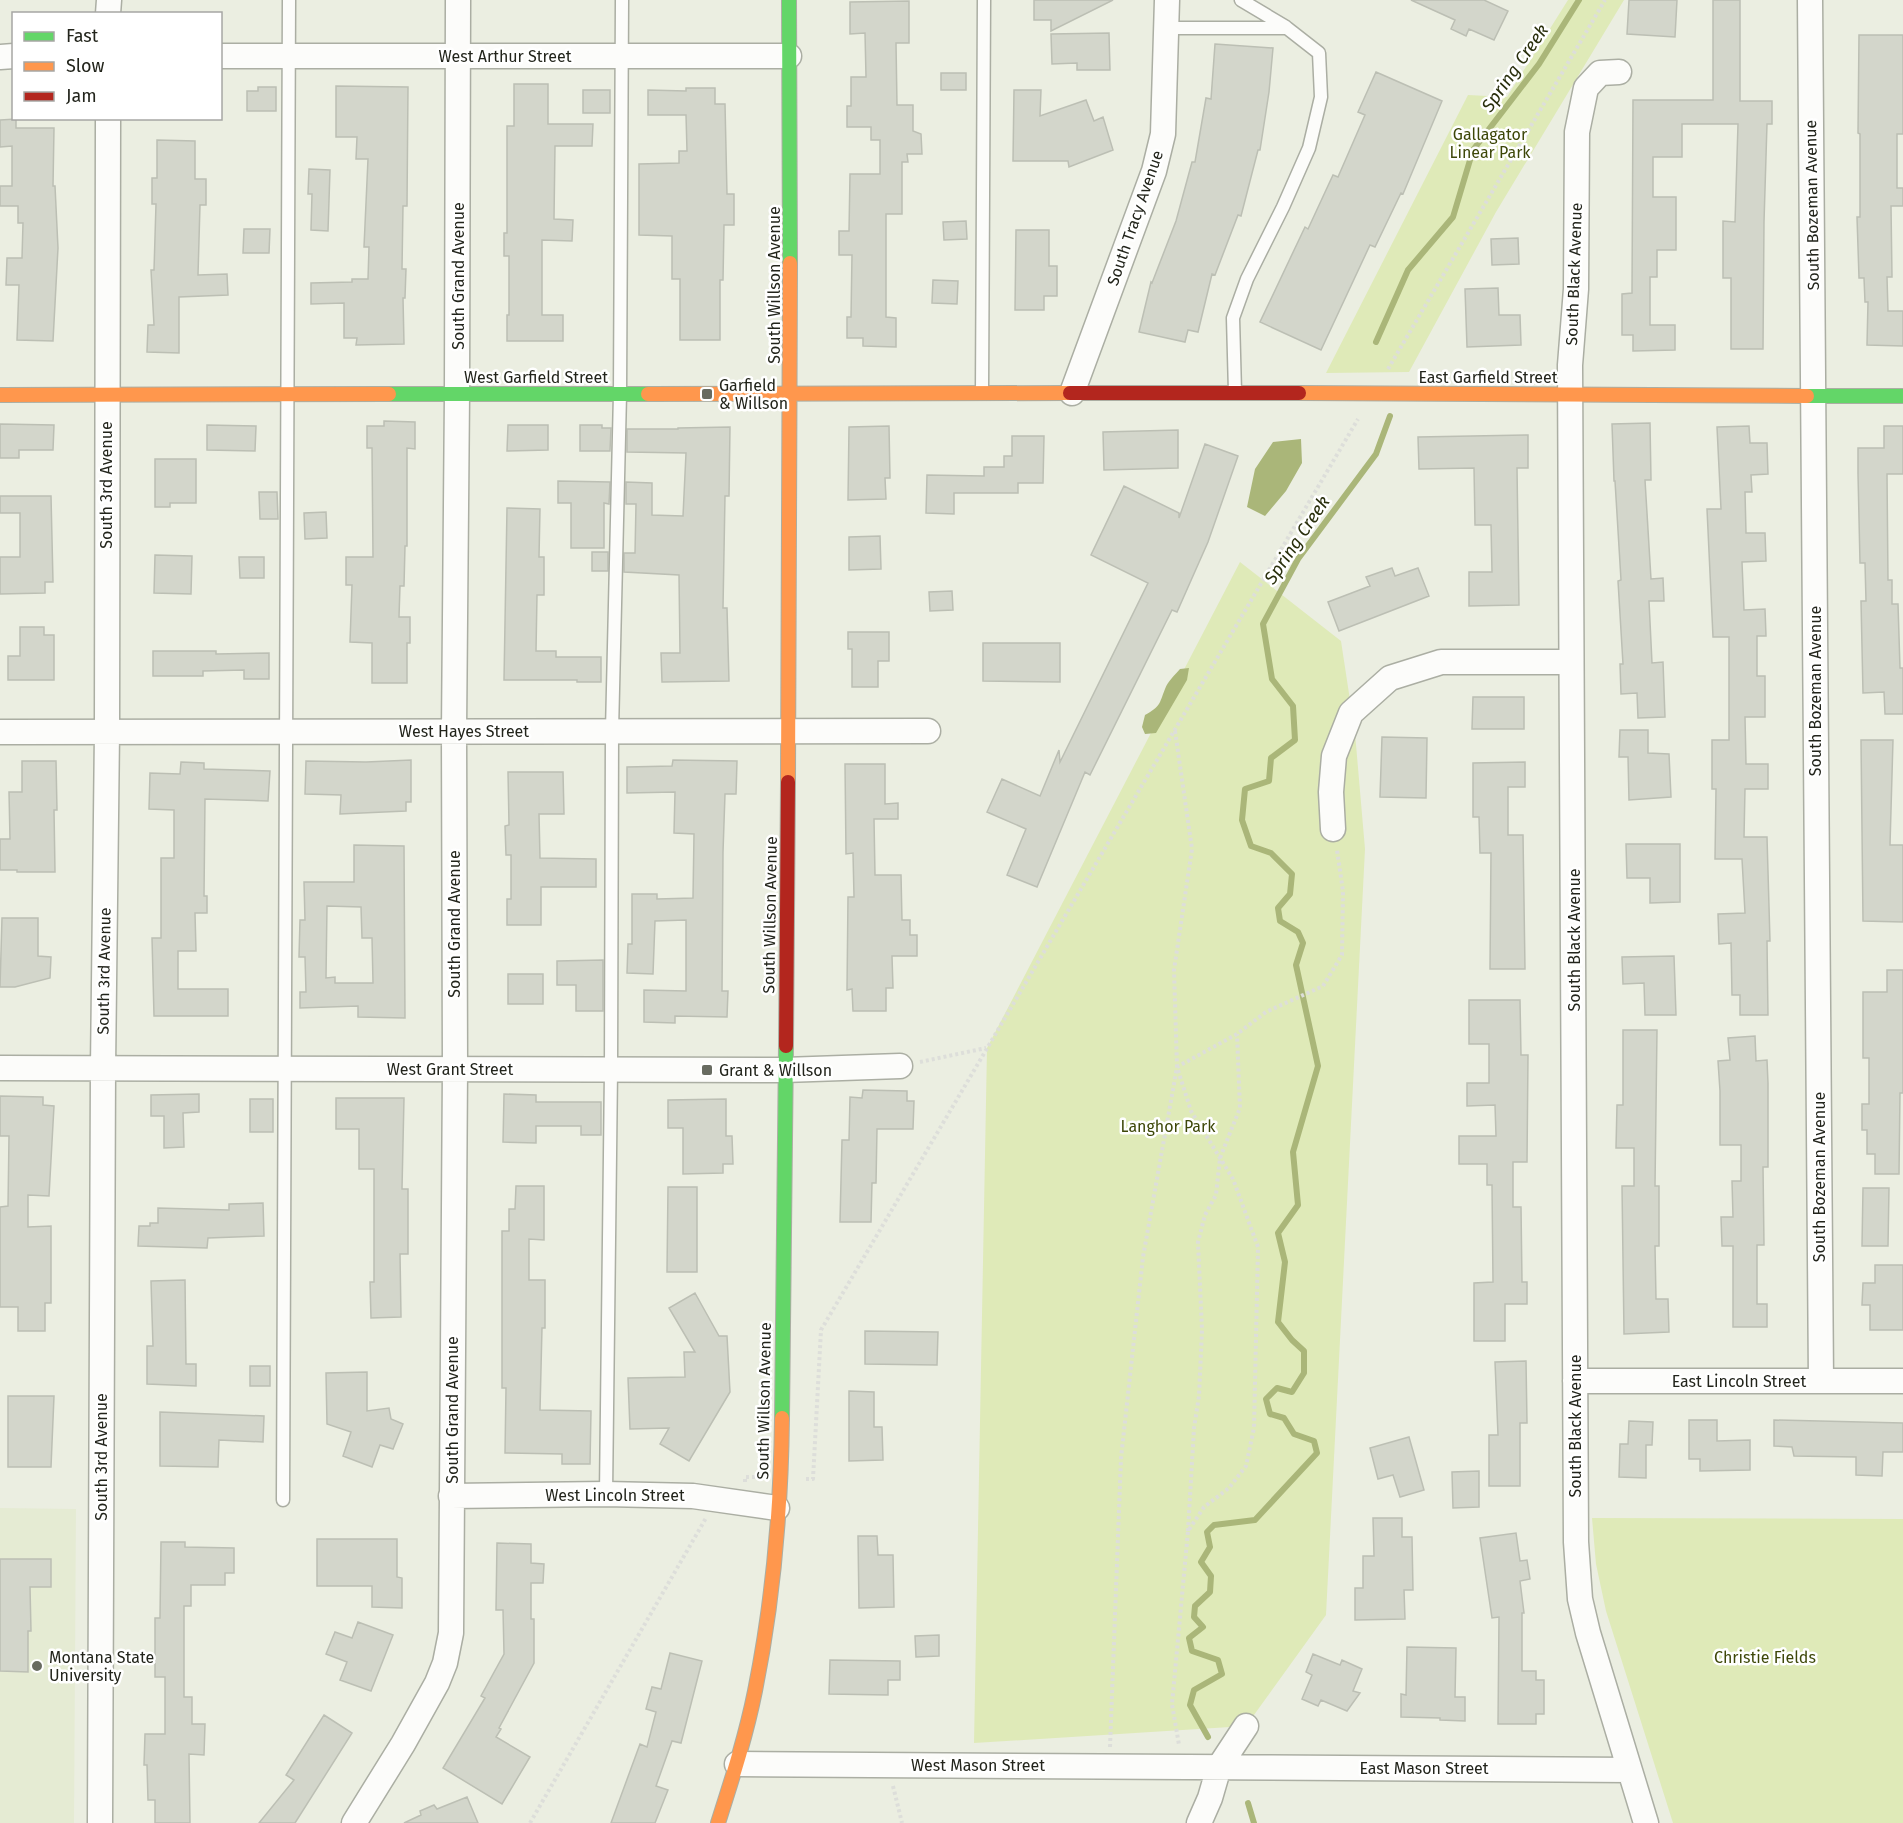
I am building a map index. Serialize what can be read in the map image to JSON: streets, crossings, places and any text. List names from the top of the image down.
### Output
{
  "streets": {
    "street": [
      "West Arthur Street",
      "South Bozeman Avenue",
      "South Tracy Avenue",
      "South Black Avenue",
      "South Grand Avenue",
      "South Willson Avenue",
      "West Garfield Street",
      "East Garfield Street",
      "South 3rd Avenue",
      "West Hayes Street",
      "West Grant Street",
      "East Lincoln Street",
      "West Lincoln Street",
      "West Mason Street",
      "East Mason Street"
    ]
  },
  "crossings": [
    ["West Arthur Street", "South Grand Avenue"],
    ["West Arthur Street", "South Willson Avenue"],
    ["South Bozeman Avenue", "East Garfield Street"],
    ["South Bozeman Avenue", "East Lincoln Street"],
    ["South Tracy Avenue", "West Garfield Street"],
    ["South Tracy Avenue", "East Garfield Street"],
    ["South Black Avenue", "East Garfield Street"],
    ["South Black Avenue", "East Lincoln Street"],
    ["South Black Avenue", "East Mason Street"],
    ["South Grand Avenue", "West Garfield Street"],
    ["South Grand Avenue", "West Hayes Street"],
    ["South Grand Avenue", "West Grant Street"],
    ["South Grand Avenue", "West Lincoln Street"],
    ["South Willson Avenue", "West Garfield Street"],
    ["South Willson Avenue", "West Hayes Street"],
    ["South Willson Avenue", "West Grant Street"],
    ["South Willson Avenue", "West Lincoln Street"],
    ["South Willson Avenue", "West Mason Street"],
    ["West Garfield Street", "East Garfield Street"],
    ["West Garfield Street", "South 3rd Avenue"],
    ["South 3rd Avenue", "West Hayes Street"],
    ["South 3rd Avenue", "West Grant Street"],
    ["West Mason Street", "East Mason Street"]
  ],
  "water": ["Spring Creek"],
  "parks": ["Gallagator Linear Park", "Langhor Park", "Christie Fields"],
  "places": {
    "transit": ["Garfield & Willson", "Grant & Willson"],
    "other": ["Montana State University"]
  },
  "legend": ["Fast", "Slow", "Jam"]
}
